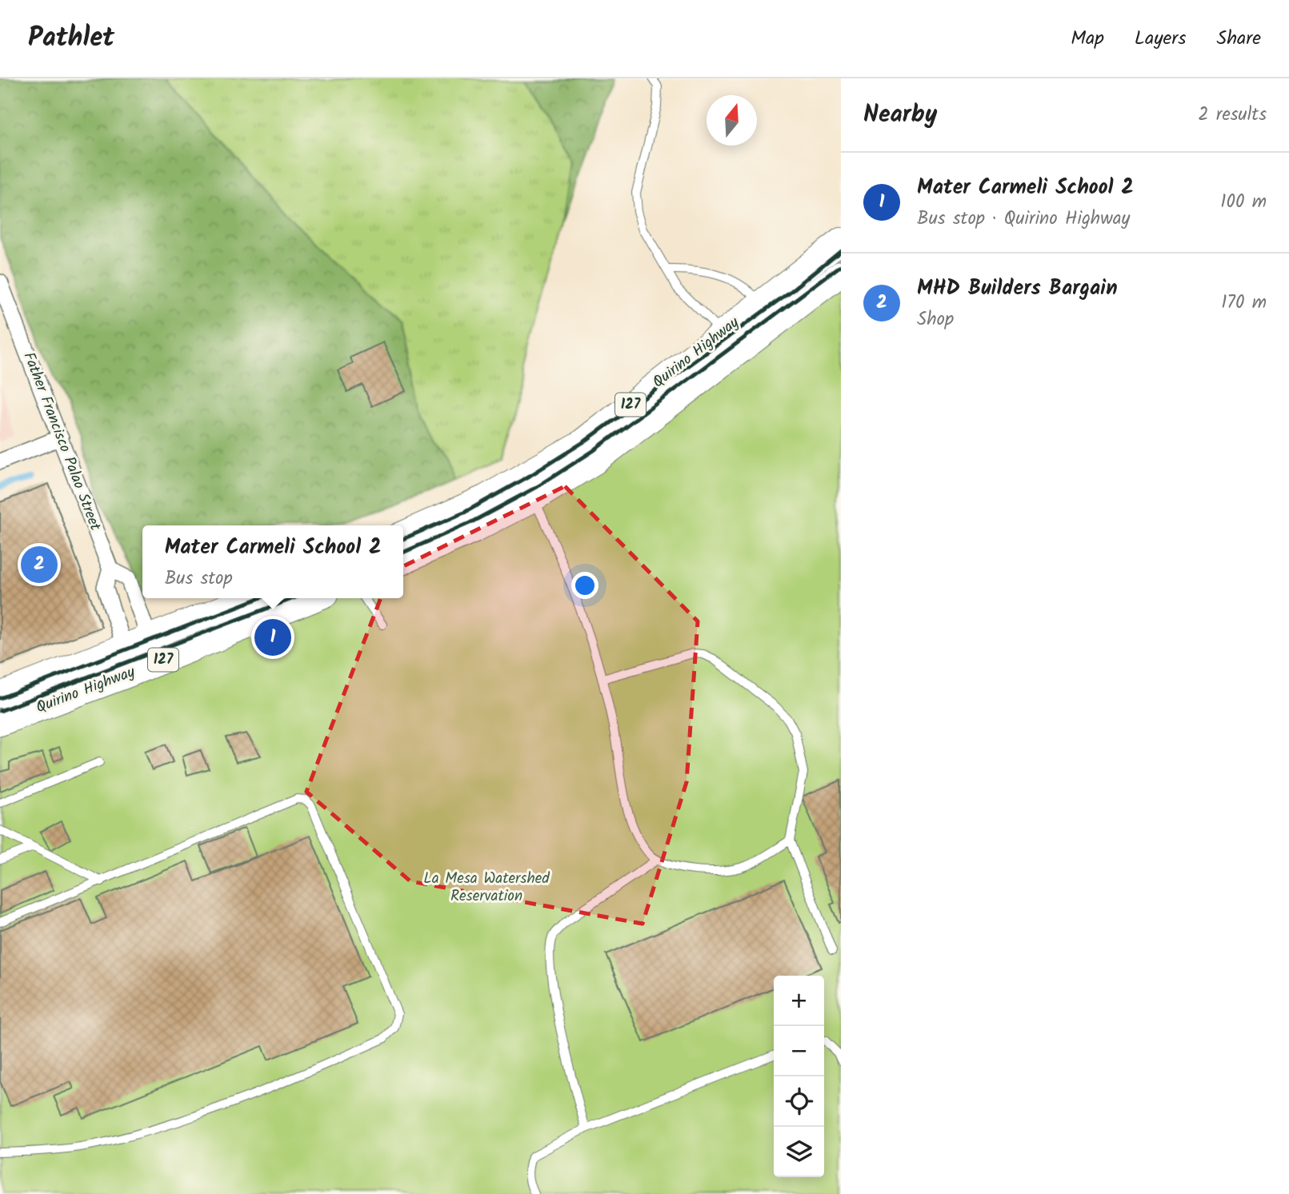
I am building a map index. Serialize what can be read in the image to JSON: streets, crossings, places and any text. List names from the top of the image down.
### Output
{
  "streets": {
    "main road": ["Quirino Highway", "127"],
    "street": ["Father Francisco Palao Street"]
  },
  "crossings": [
    ["Quirino Highway", "Father Francisco Palao Street"]
  ],
  "parks": ["La Mesa Watershed Reservation"],
  "north": "top",
  "page": {
    "header": "Pathlet",
    "nav": ["Map", "Layers", "Share"],
    "heading": ["Nearby", "2 results"],
    "list": [
      {
        "mark": "1",
        "name": "Mater Carmeli School 2",
        "note": "Bus stop · Quirino Highway",
        "value": "100 m"
      },
      {
        "mark": "2",
        "name": "MHD Builders Bargain",
        "note": "Shop",
        "value": "170 m"
      }
    ],
    "popup": ["Mater Carmeli School 2", "Bus stop"],
    "pins": ["2", "1"],
    "map_buttons": ["+", "−"]
  }
}
